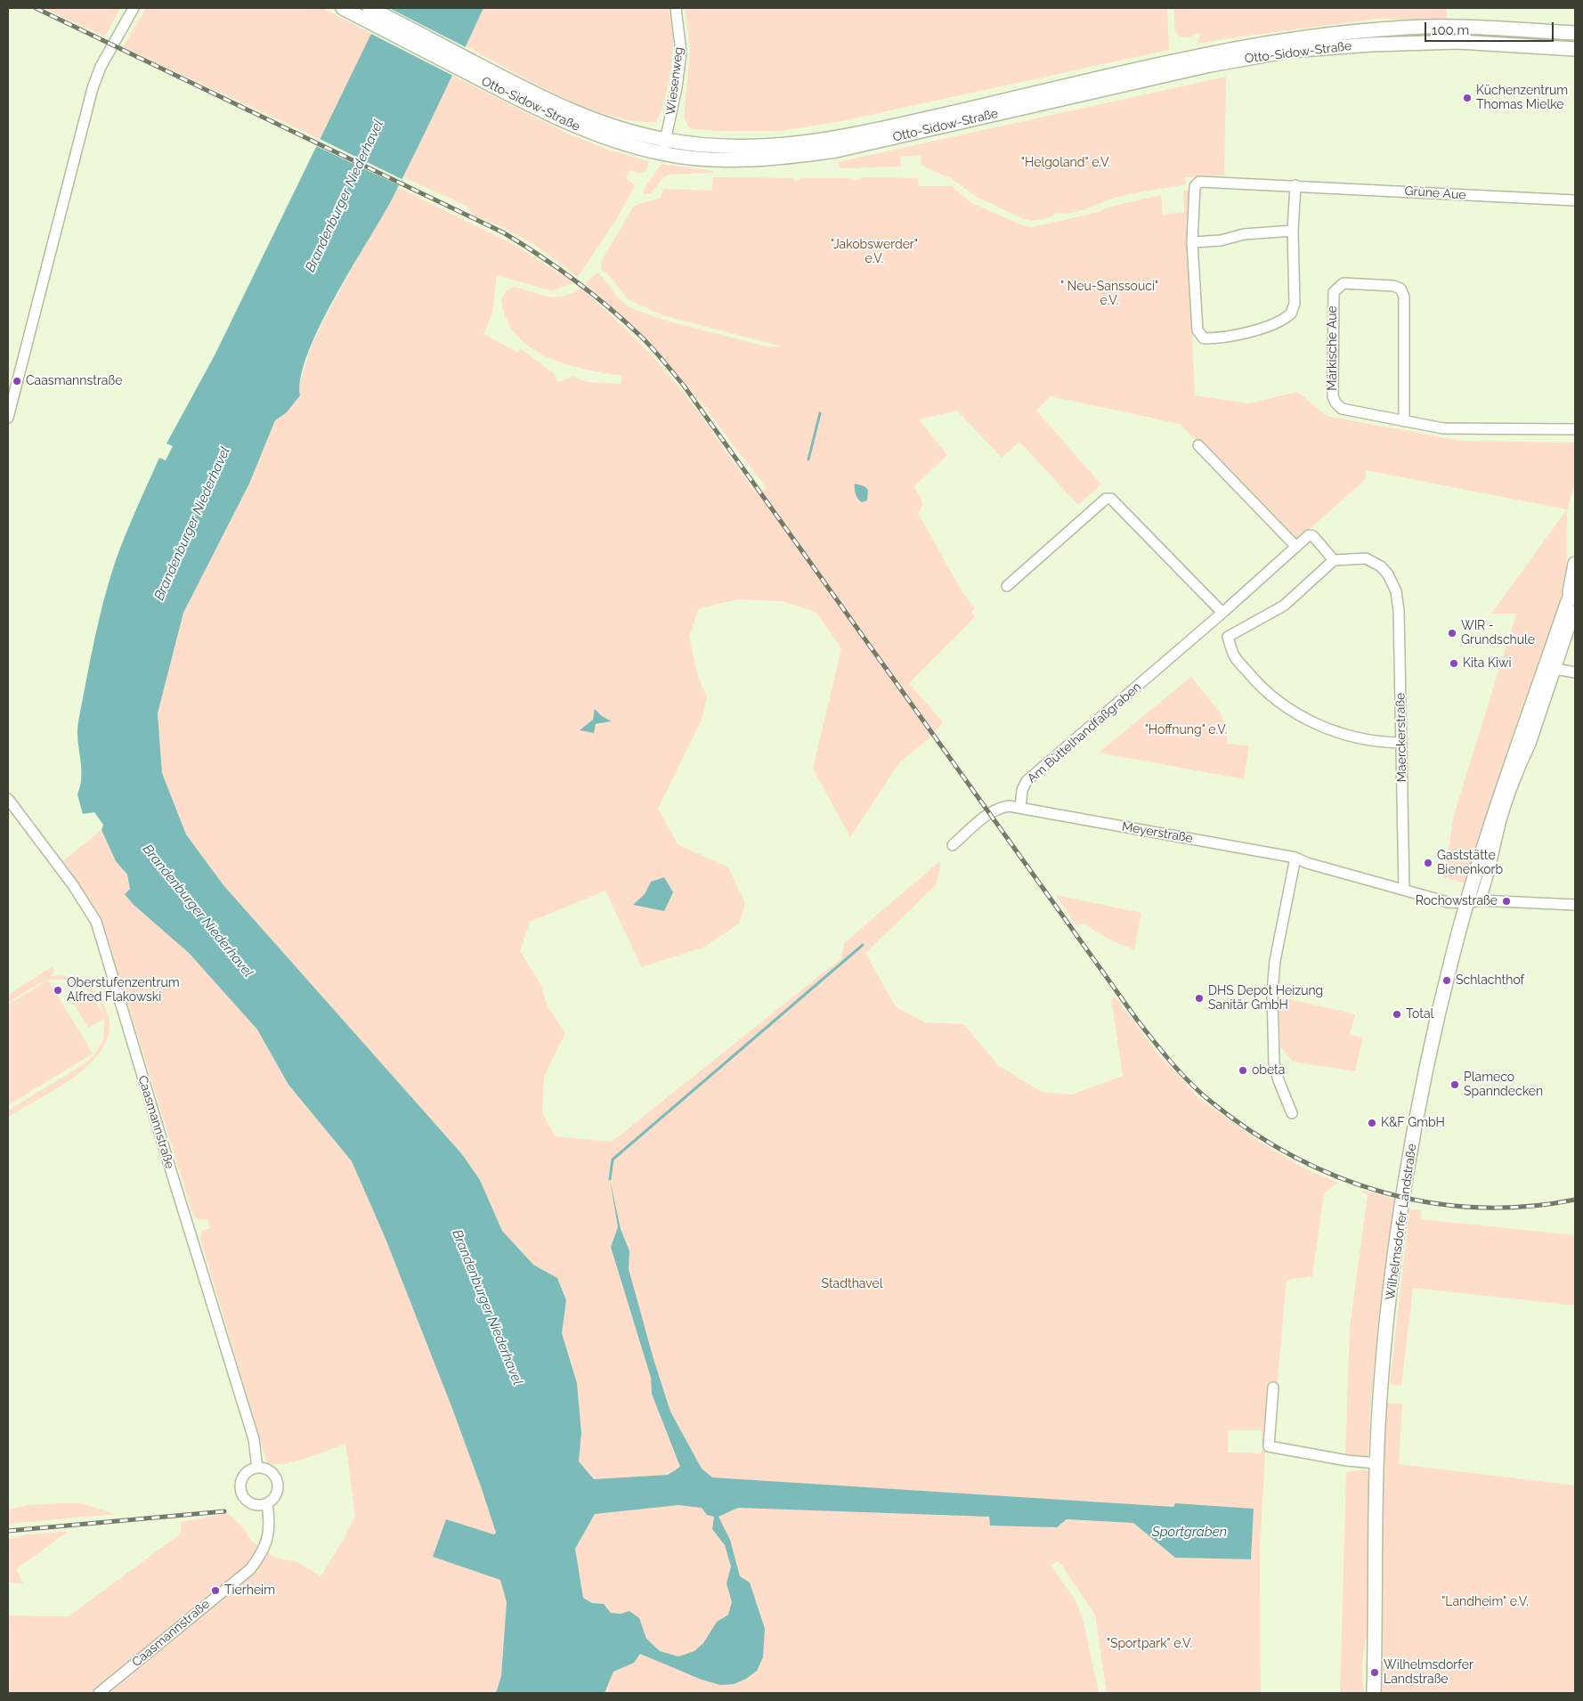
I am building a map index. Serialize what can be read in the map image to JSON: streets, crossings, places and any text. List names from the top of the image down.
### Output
{
  "streets": {
    "main road": ["Otto-Sidow-Straße", "Wilhelmsdorfer Landstraße"],
    "street": [
      "Wiesenweg",
      "Grüne Aue",
      "Märkische Aue",
      "Am Büttelhandfaßgraben",
      "Maerckerstraße",
      "Meyerstraße",
      "Caasmannstraße"
    ]
  },
  "crossings": [
    ["Otto-Sidow-Straße", "Wiesenweg"],
    ["Am Büttelhandfaßgraben", "Maerckerstraße"],
    ["Am Büttelhandfaßgraben", "Meyerstraße"],
    ["Maerckerstraße", "Meyerstraße"],
    ["Meyerstraße", "Wilhelmsdorfer Landstraße"]
  ],
  "water": ["Brandenburger Niederhavel", "Sportgraben"],
  "parks": [
    "\"Helgoland\" e.V.",
    "\"Jakobswerder\" e.V.",
    "\" Neu-Sanssouci\" e.V.",
    "\"Hoffnung\" e.V.",
    "Stadthavel",
    "\"Landheim\" e.V.",
    "\"Sportpark\" e.V."
  ],
  "places": [
    "Küchenzentrum Thomas Mielke",
    "Caasmannstraße",
    "WIR - Grundschule",
    "Kita Kiwi",
    "Gaststätte Bienenkorb",
    "Rochowstraße",
    "Schlachthof",
    "Oberstufenzentrum Alfred Flakowski",
    "DHS Depot Heizung Sanitär GmbH",
    "Total",
    "obeta",
    "Plameco Spanndecken",
    "K&F GmbH",
    "Tierheim",
    "Wilhelmsdorfer Landstraße"
  ],
  "scale_bar": "100 m"
}
